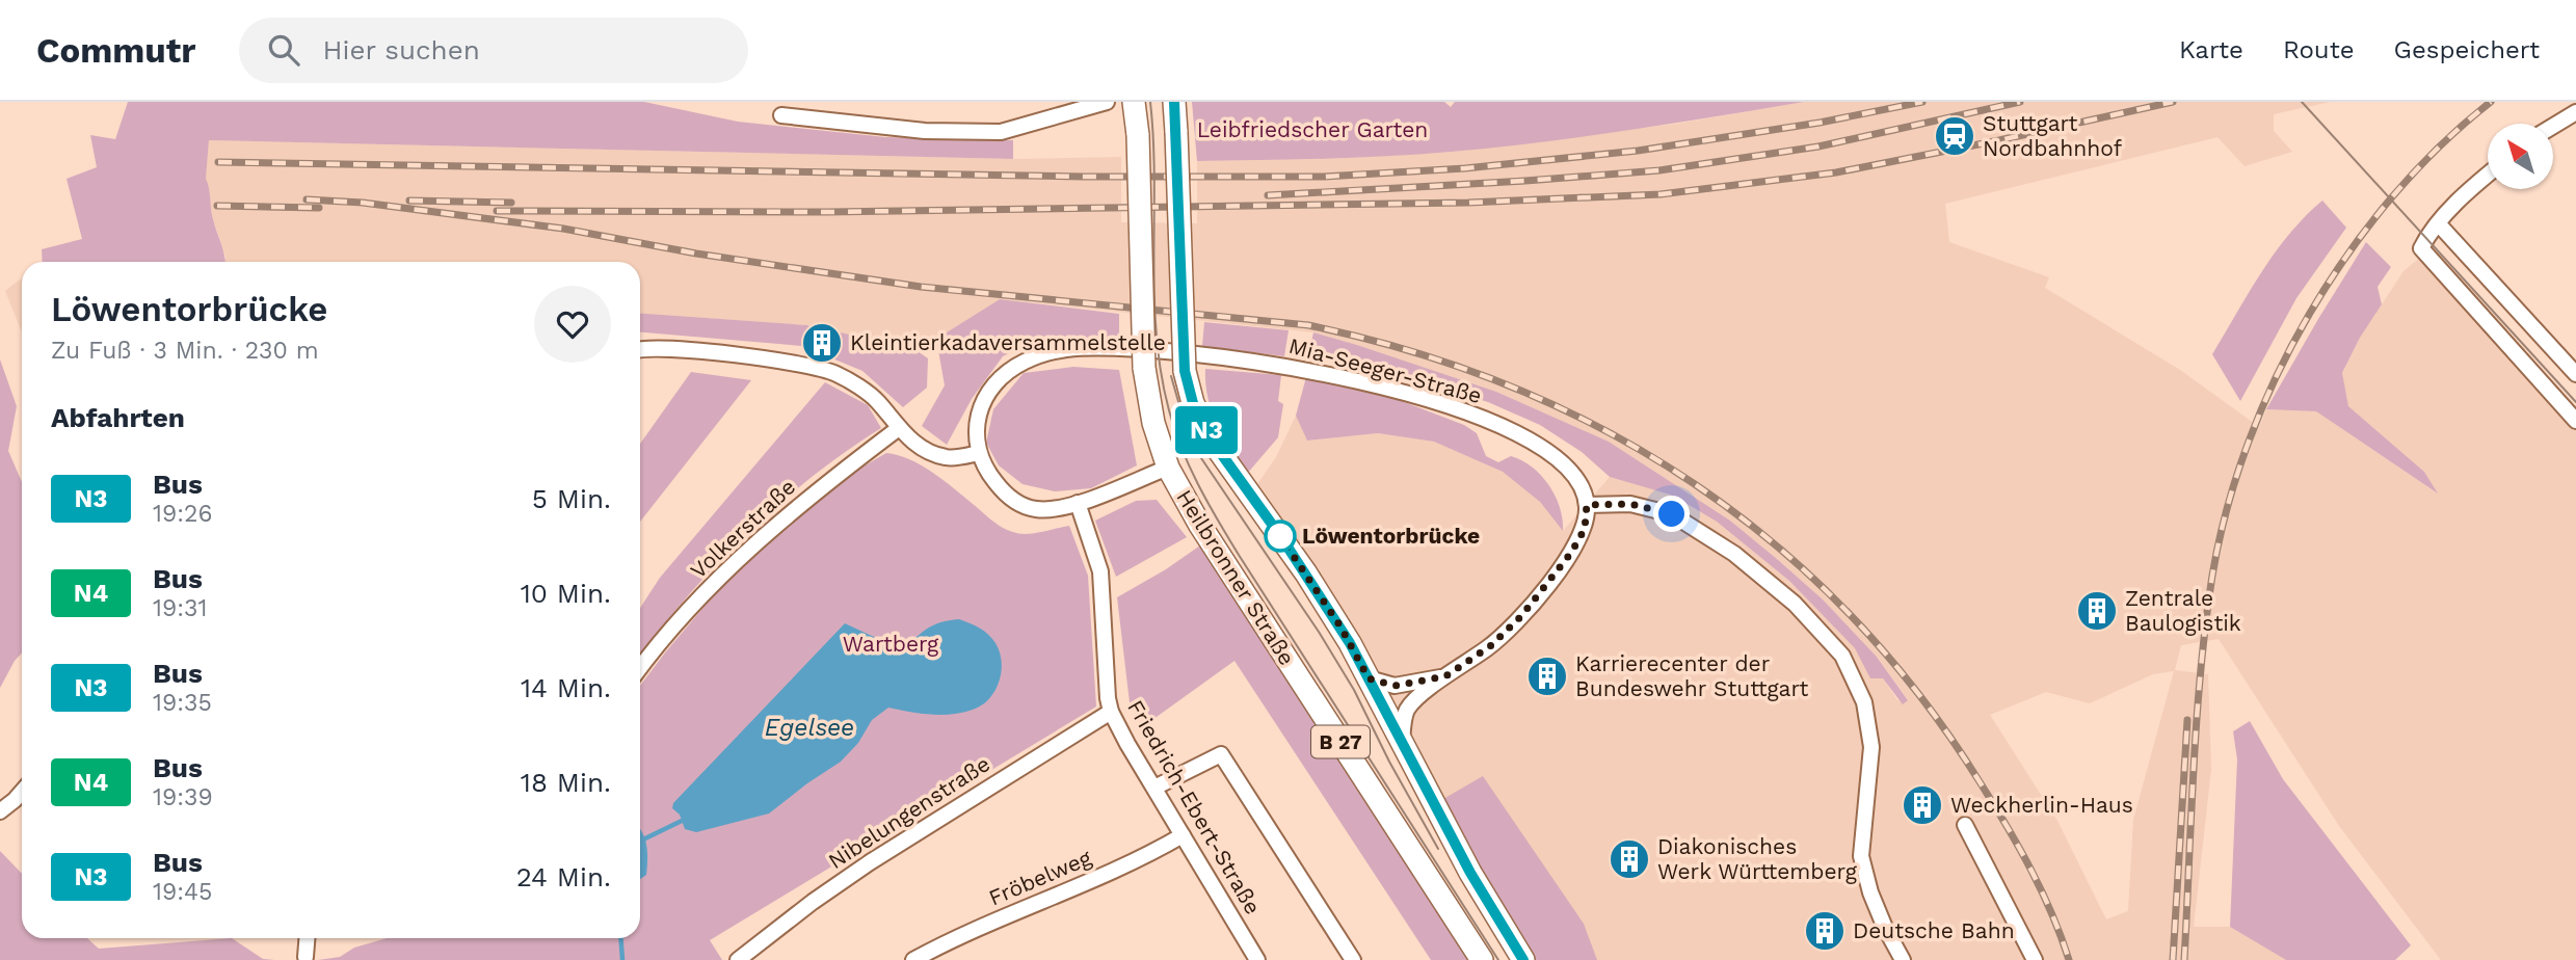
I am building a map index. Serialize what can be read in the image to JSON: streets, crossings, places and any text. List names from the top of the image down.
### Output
{
  "streets": {
    "main road": ["Heilbronner Straße", "B 27"],
    "street": [
      "Mia-Seeger-Straße",
      "Volkerstraße",
      "Friedrich-Ebert-Straße",
      "Nibelungenstraße",
      "Fröbelweg"
    ]
  },
  "crossings": [
    ["Friedrich-Ebert-Straße", "Nibelungenstraße"],
    ["Friedrich-Ebert-Straße", "Fröbelweg"]
  ],
  "water": ["Egelsee"],
  "parks": ["Leibfriedscher Garten", "Wartberg"],
  "places": {
    "station": ["Stuttgart Nordbahnhof"],
    "building": [
      "Kleintierkadaversammelstelle",
      "Zentrale Baulogistik",
      "Karrierecenter der Bundeswehr Stuttgart",
      "Weckherlin-Haus",
      "Diakonisches Werk Württemberg",
      "Deutsche Bahn"
    ],
    "other": ["Löwentorbrücke"]
  },
  "lines": ["bus line N3"],
  "north": "top left",
  "page": {
    "header": "Commutr",
    "search": "Hier suchen",
    "nav": ["Karte", "Route", "Gespeichert"],
    "on_map": "N3",
    "heading": [
      ["Löwentorbrücke", "Zu Fuß · 3 Min. · 230 m"],
      "Abfahrten"
    ],
    "list": [
      {
        "mark": "N3",
        "name": "Bus",
        "note": "19:26",
        "value": "5 Min."
      },
      {
        "mark": "N4",
        "name": "Bus",
        "note": "19:31",
        "value": "10 Min."
      },
      {
        "mark": "N3",
        "name": "Bus",
        "note": "19:35",
        "value": "14 Min."
      },
      {
        "mark": "N4",
        "name": "Bus",
        "note": "19:39",
        "value": "18 Min."
      },
      {
        "mark": "N3",
        "name": "Bus",
        "note": "19:45",
        "value": "24 Min."
      }
    ]
  }
}
